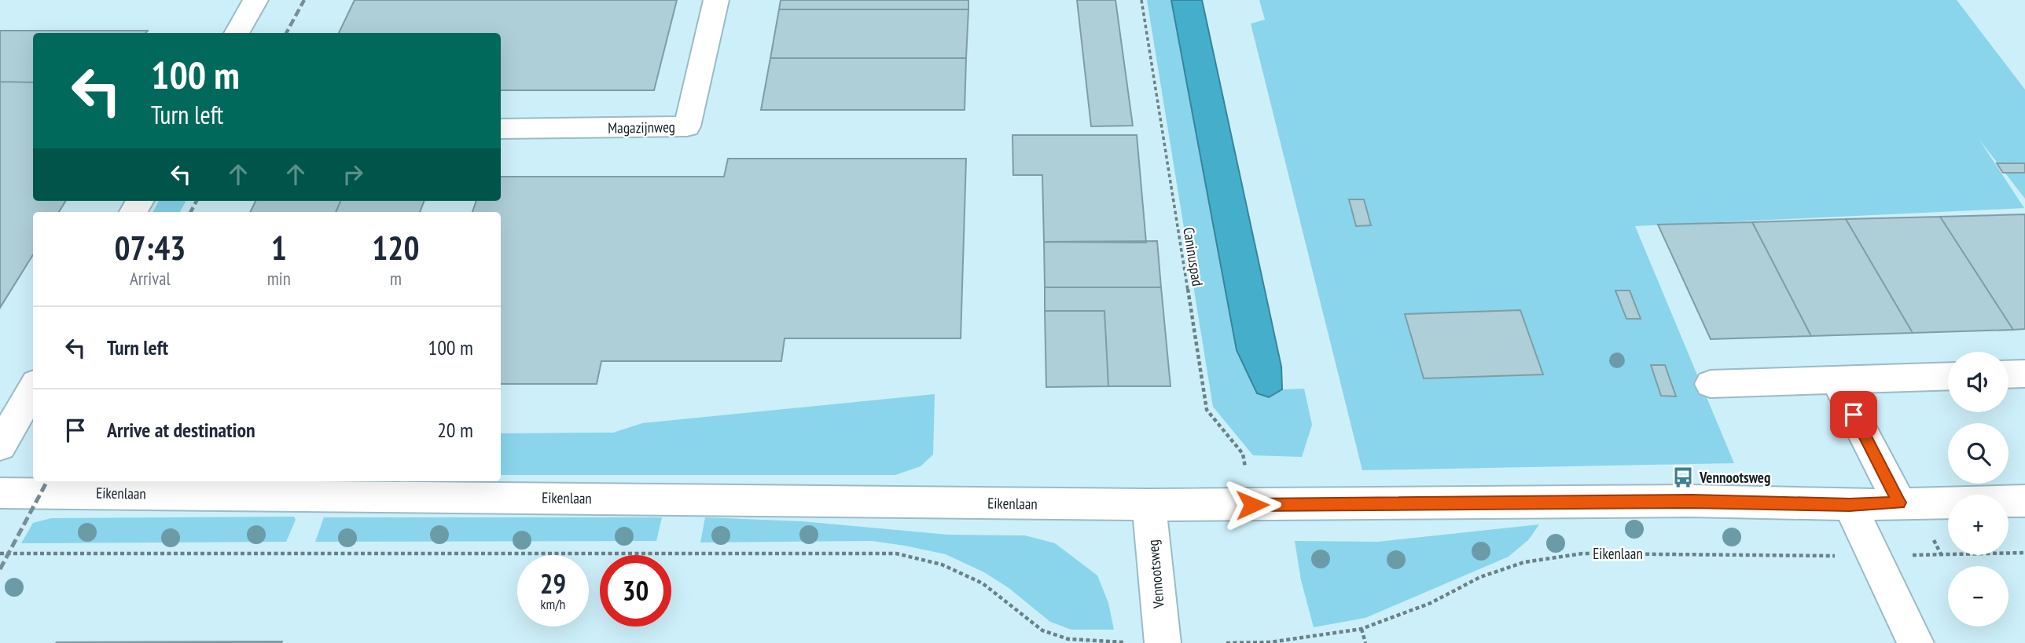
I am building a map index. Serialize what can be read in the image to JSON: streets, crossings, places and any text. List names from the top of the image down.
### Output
{
  "streets": {
    "street": ["Magazijnweg", "Eikenlaan", "Vennootsweg"],
    "path": ["Caninuspad"]
  },
  "crossings": [
    ["Caninuspad", "Eikenlaan"],
    ["Eikenlaan", "Vennootsweg"]
  ],
  "places": {
    "bus stop": ["Vennootsweg"]
  },
  "page": {
    "turn": ["100 m", "Turn left"],
    "eta": [
      "07:43",
      "Arrival",
      "1",
      "min",
      "120",
      "m"
    ],
    "list": [
      {
        "name": "Turn left",
        "value": "100 m"
      },
      {
        "name": "Arrive at destination",
        "value": "20 m"
      }
    ],
    "map_buttons": ["+", "−"],
    "speed": "29 km/h",
    "limit": "30"
  }
}
